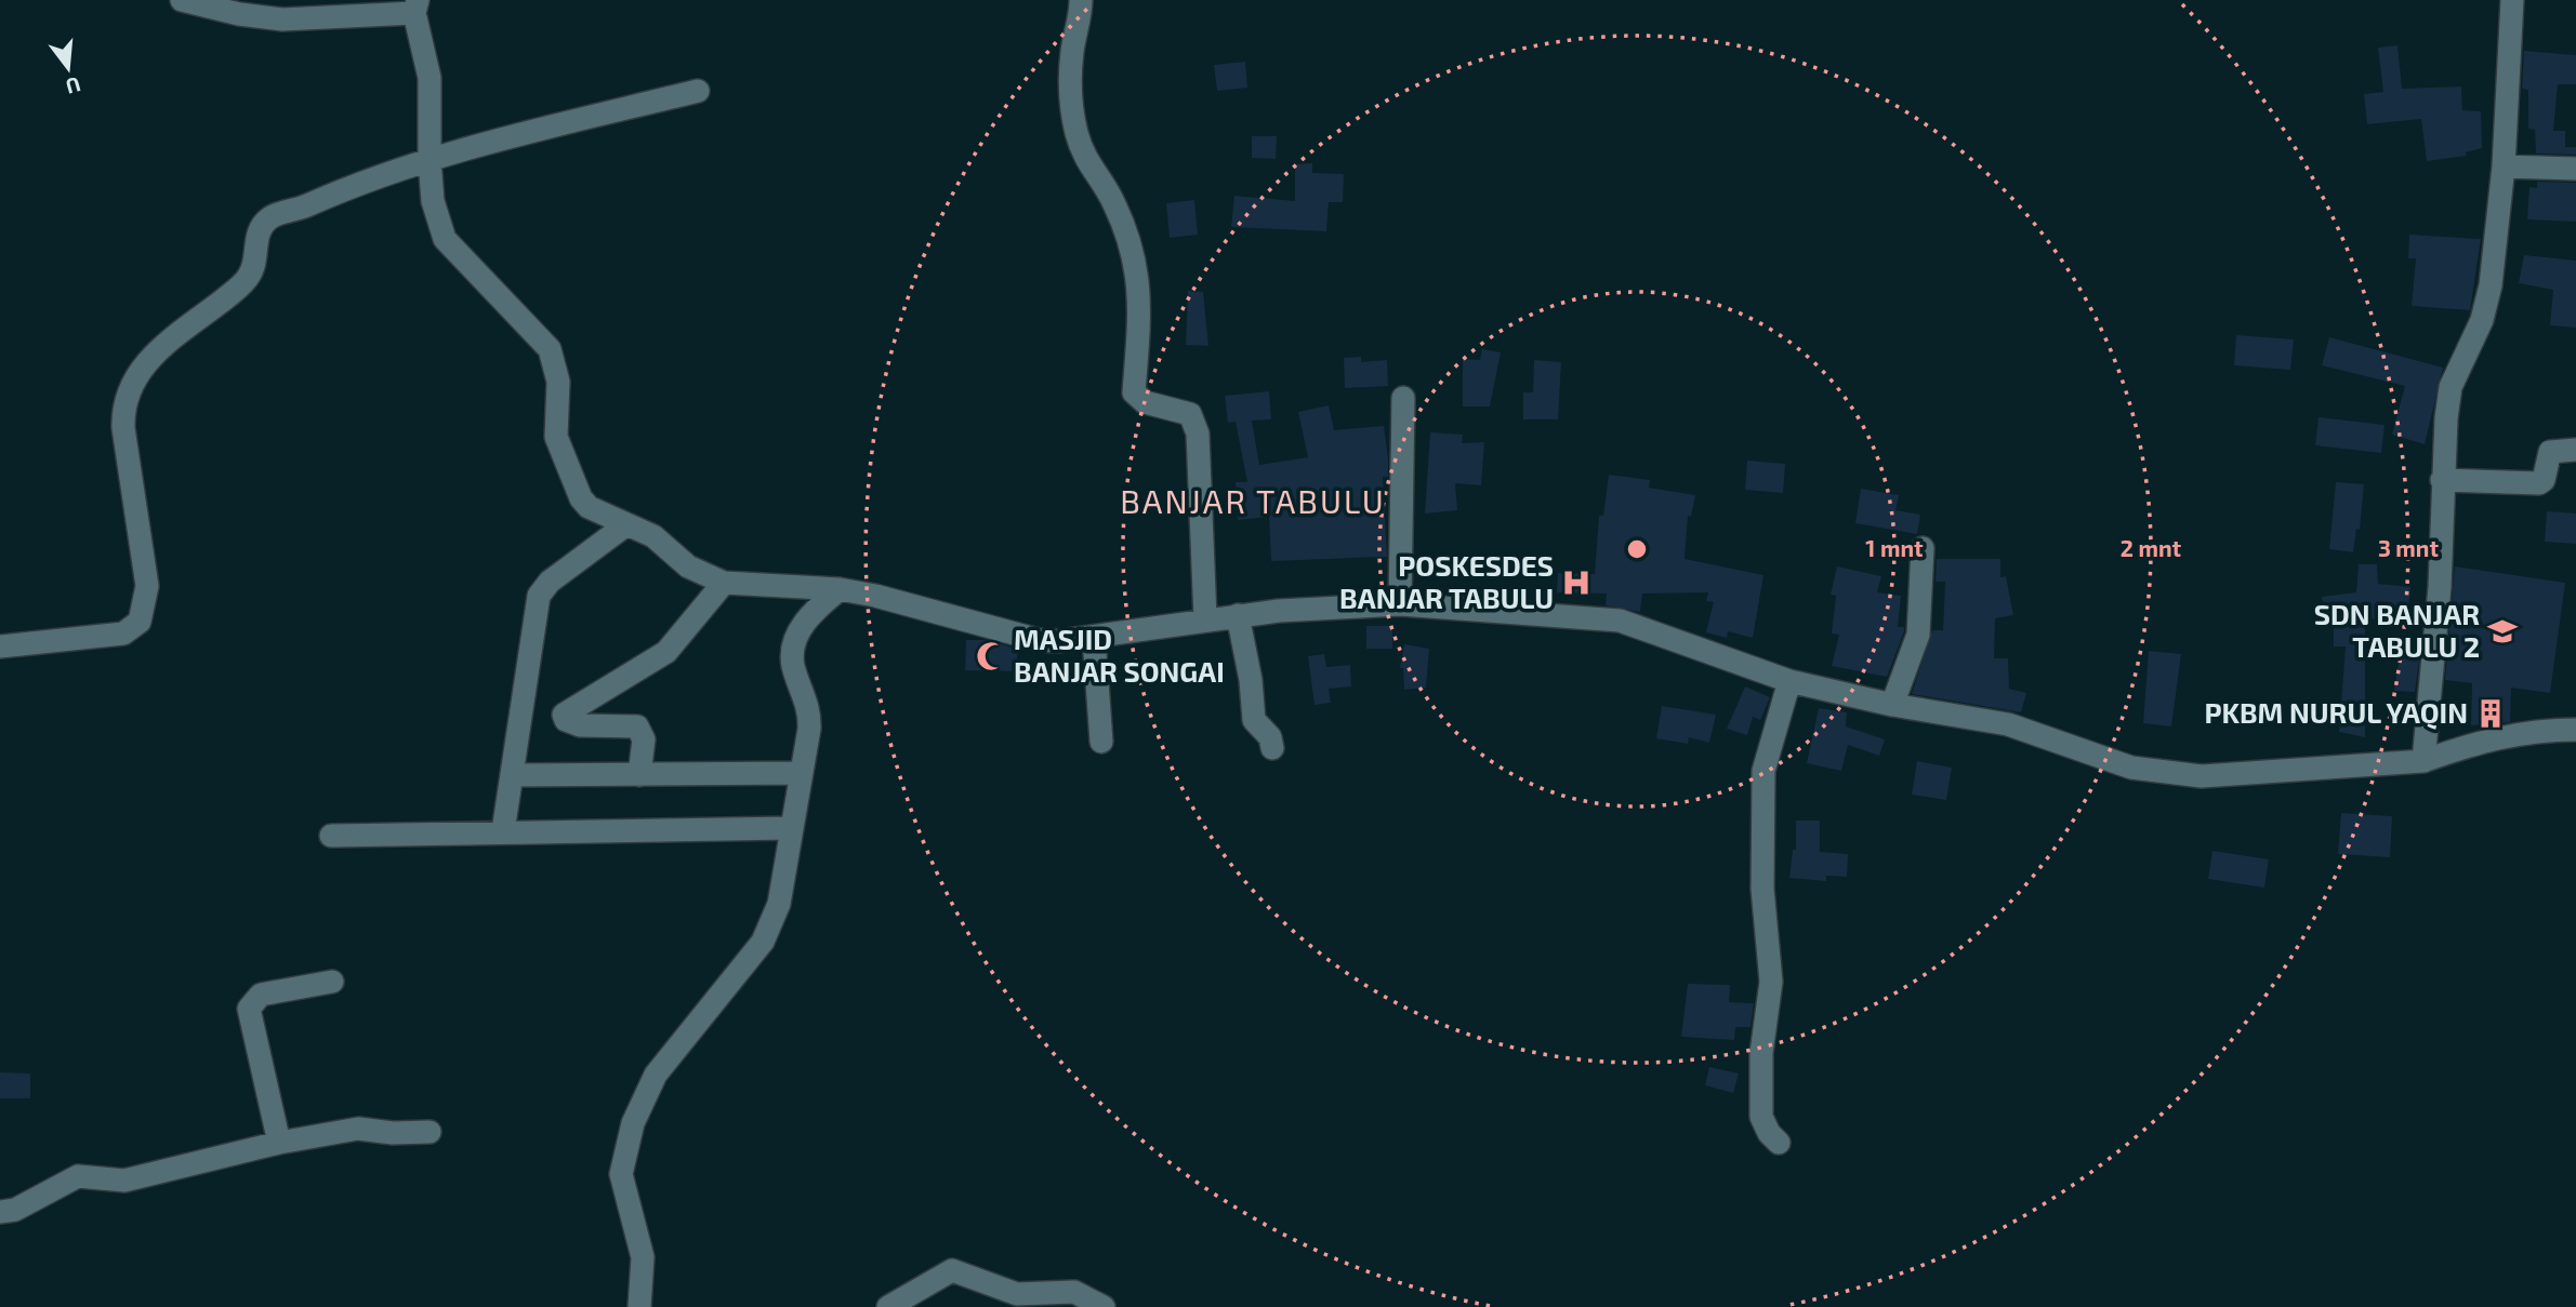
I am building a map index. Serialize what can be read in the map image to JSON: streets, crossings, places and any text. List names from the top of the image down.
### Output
{
  "districts": ["BANJAR TABULU"],
  "places": {
    "hospital": ["POSKESDES BANJAR TABULU"],
    "school or university": ["SDN BANJAR TABULU 2"],
    "mosque": ["MASJID BANJAR SONGAI"],
    "building": ["PKBM NURUL YAQIN"]
  },
  "north": "bottom",
  "rings": ["1 mnt", "2 mnt", "3 mnt"]
}
